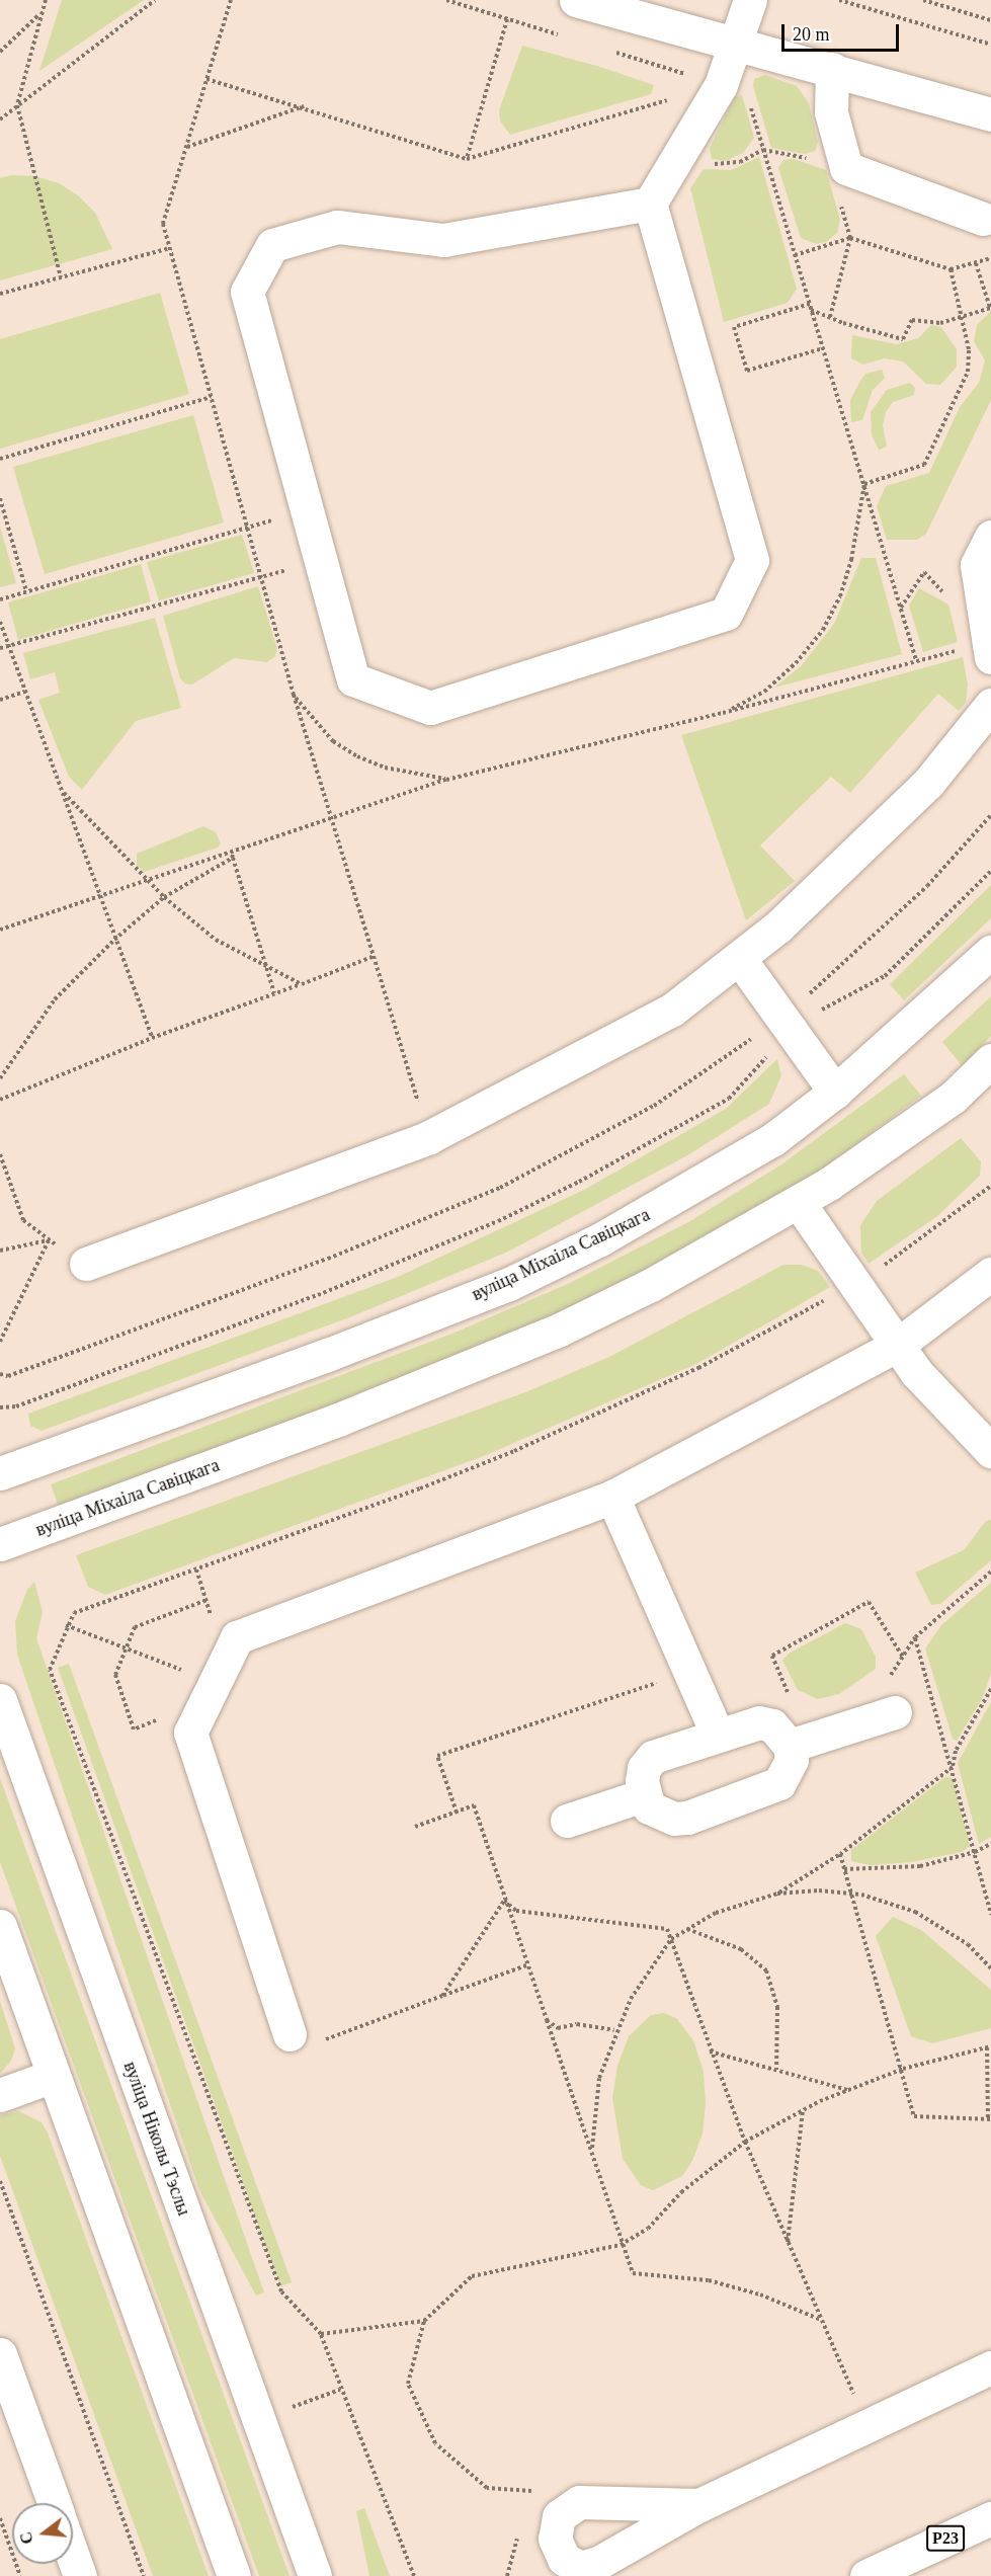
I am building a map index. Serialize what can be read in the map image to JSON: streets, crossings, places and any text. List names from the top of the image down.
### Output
{
  "streets": {
    "street": ["вуліца Міхаіла Савіцкага", "вуліца Ніколы Тэслы", "Р23"]
  },
  "scale_bar": "20 m",
  "north": "left"
}
